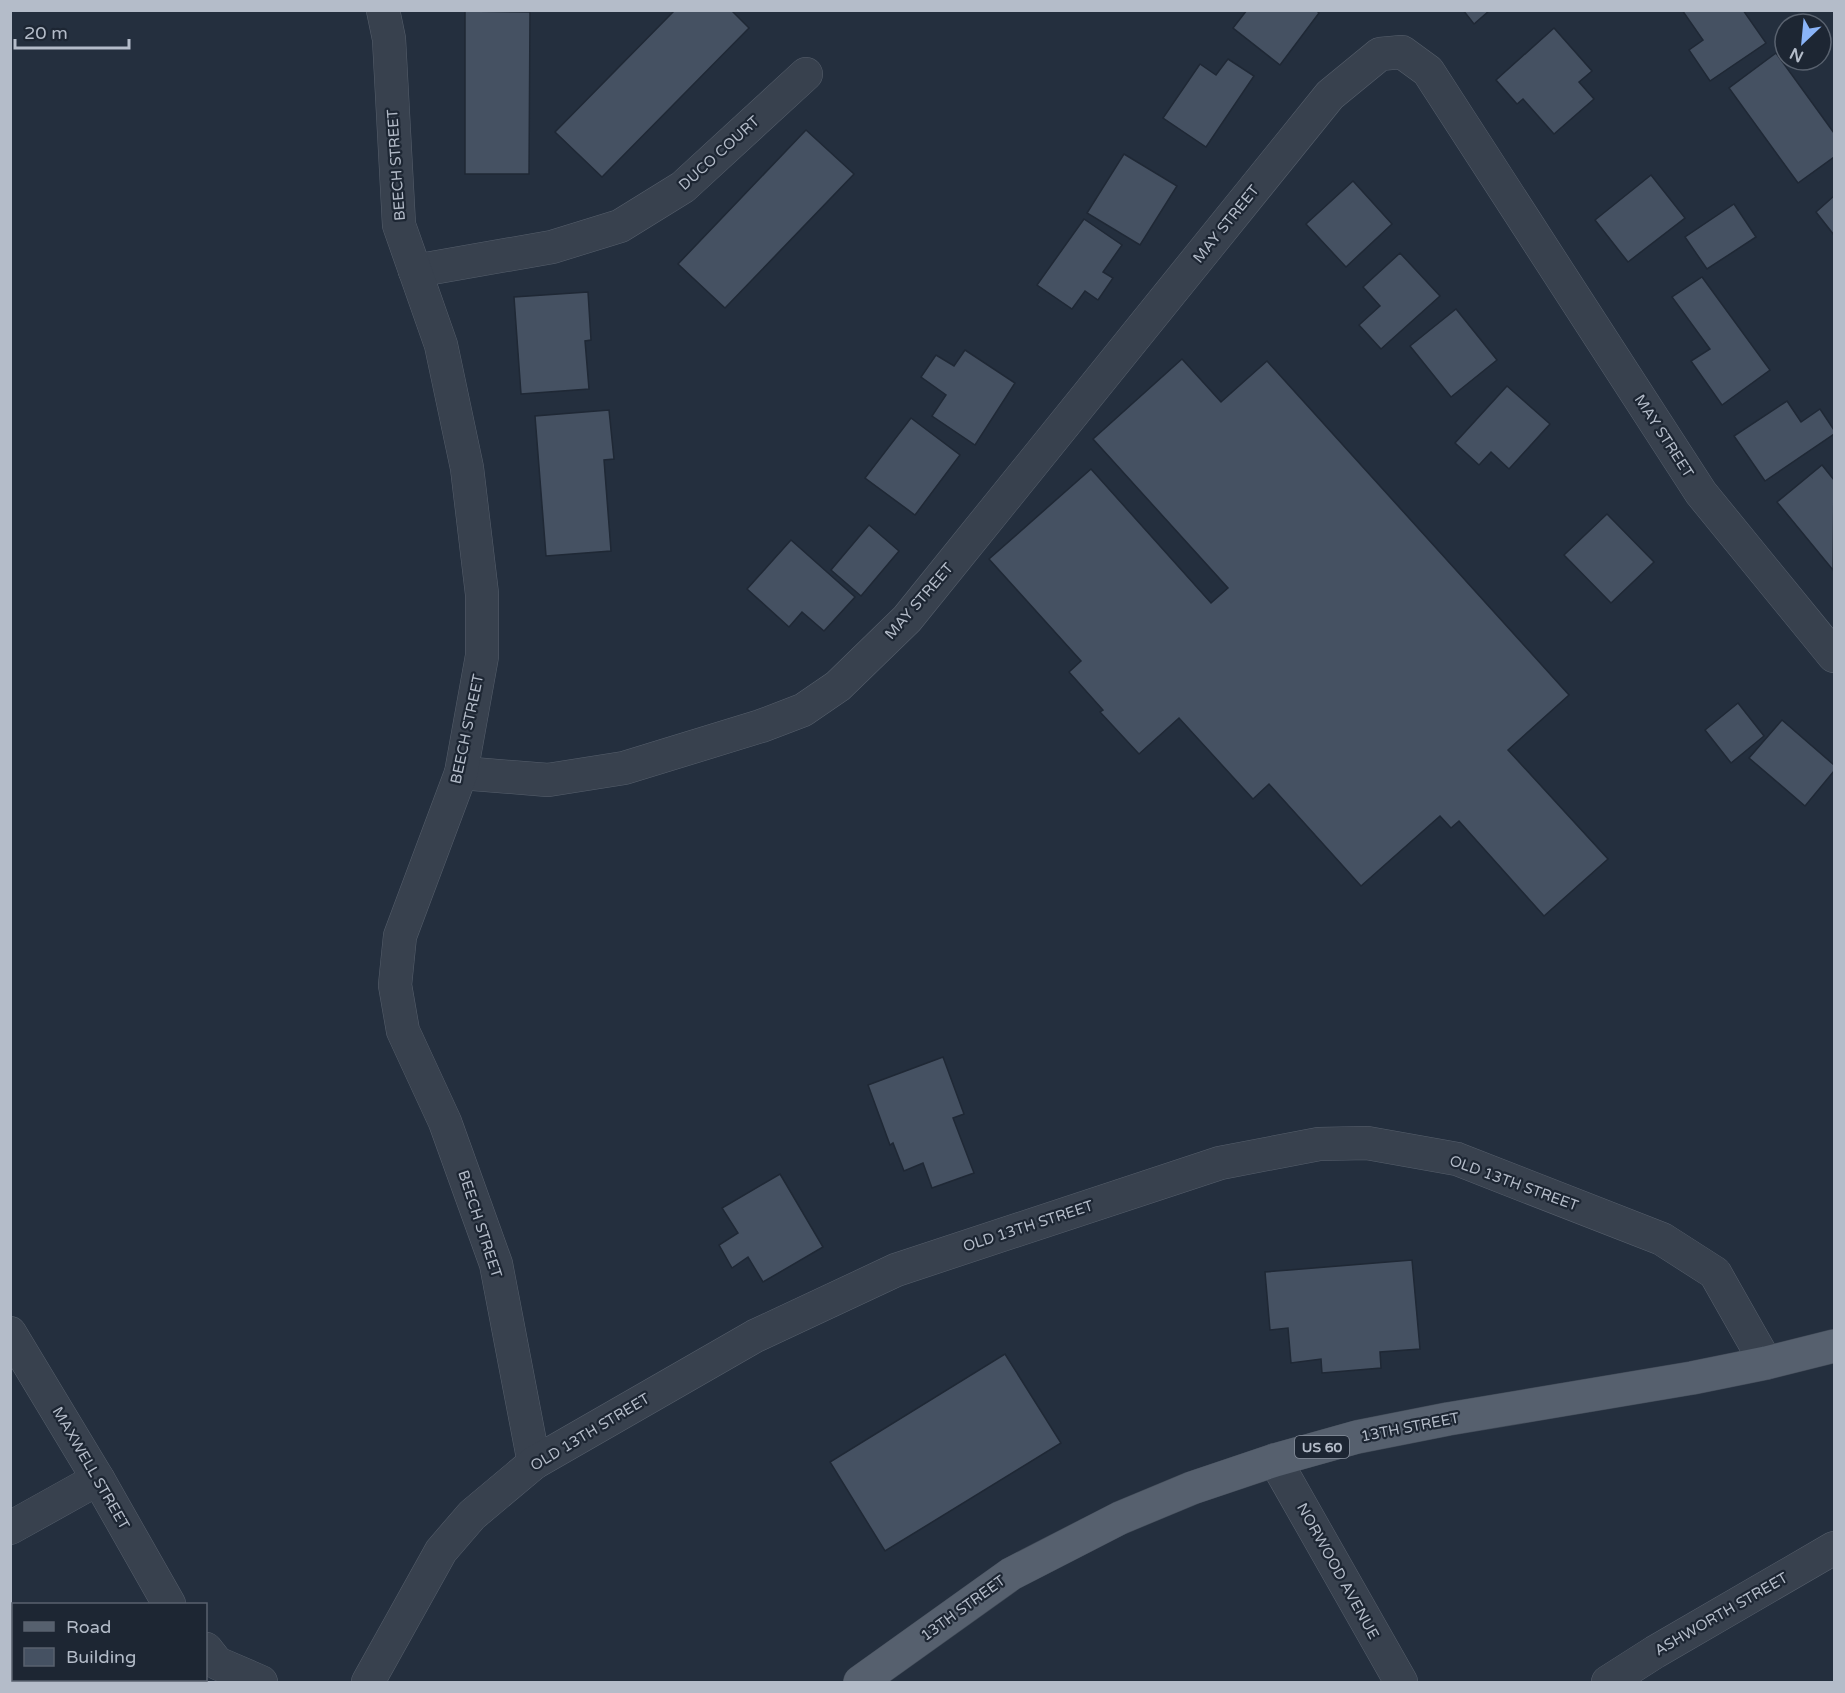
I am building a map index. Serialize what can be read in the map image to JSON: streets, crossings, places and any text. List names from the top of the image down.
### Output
{
  "streets": {
    "main road": ["13TH STREET", "US 60"],
    "street": [
      "DUCO COURT",
      "BEECH STREET",
      "MAY STREET",
      "OLD 13TH STREET",
      "MAXWELL STREET",
      "NORWOOD AVENUE",
      "ASHWORTH STREET"
    ]
  },
  "crossings": [
    ["DUCO COURT", "BEECH STREET"],
    ["BEECH STREET", "MAY STREET"],
    ["BEECH STREET", "OLD 13TH STREET"],
    ["OLD 13TH STREET", "13TH STREET"],
    ["13TH STREET", "NORWOOD AVENUE"]
  ],
  "legend": ["Road", "Building"],
  "scale_bar": "20 m",
  "north": "bottom left"
}
